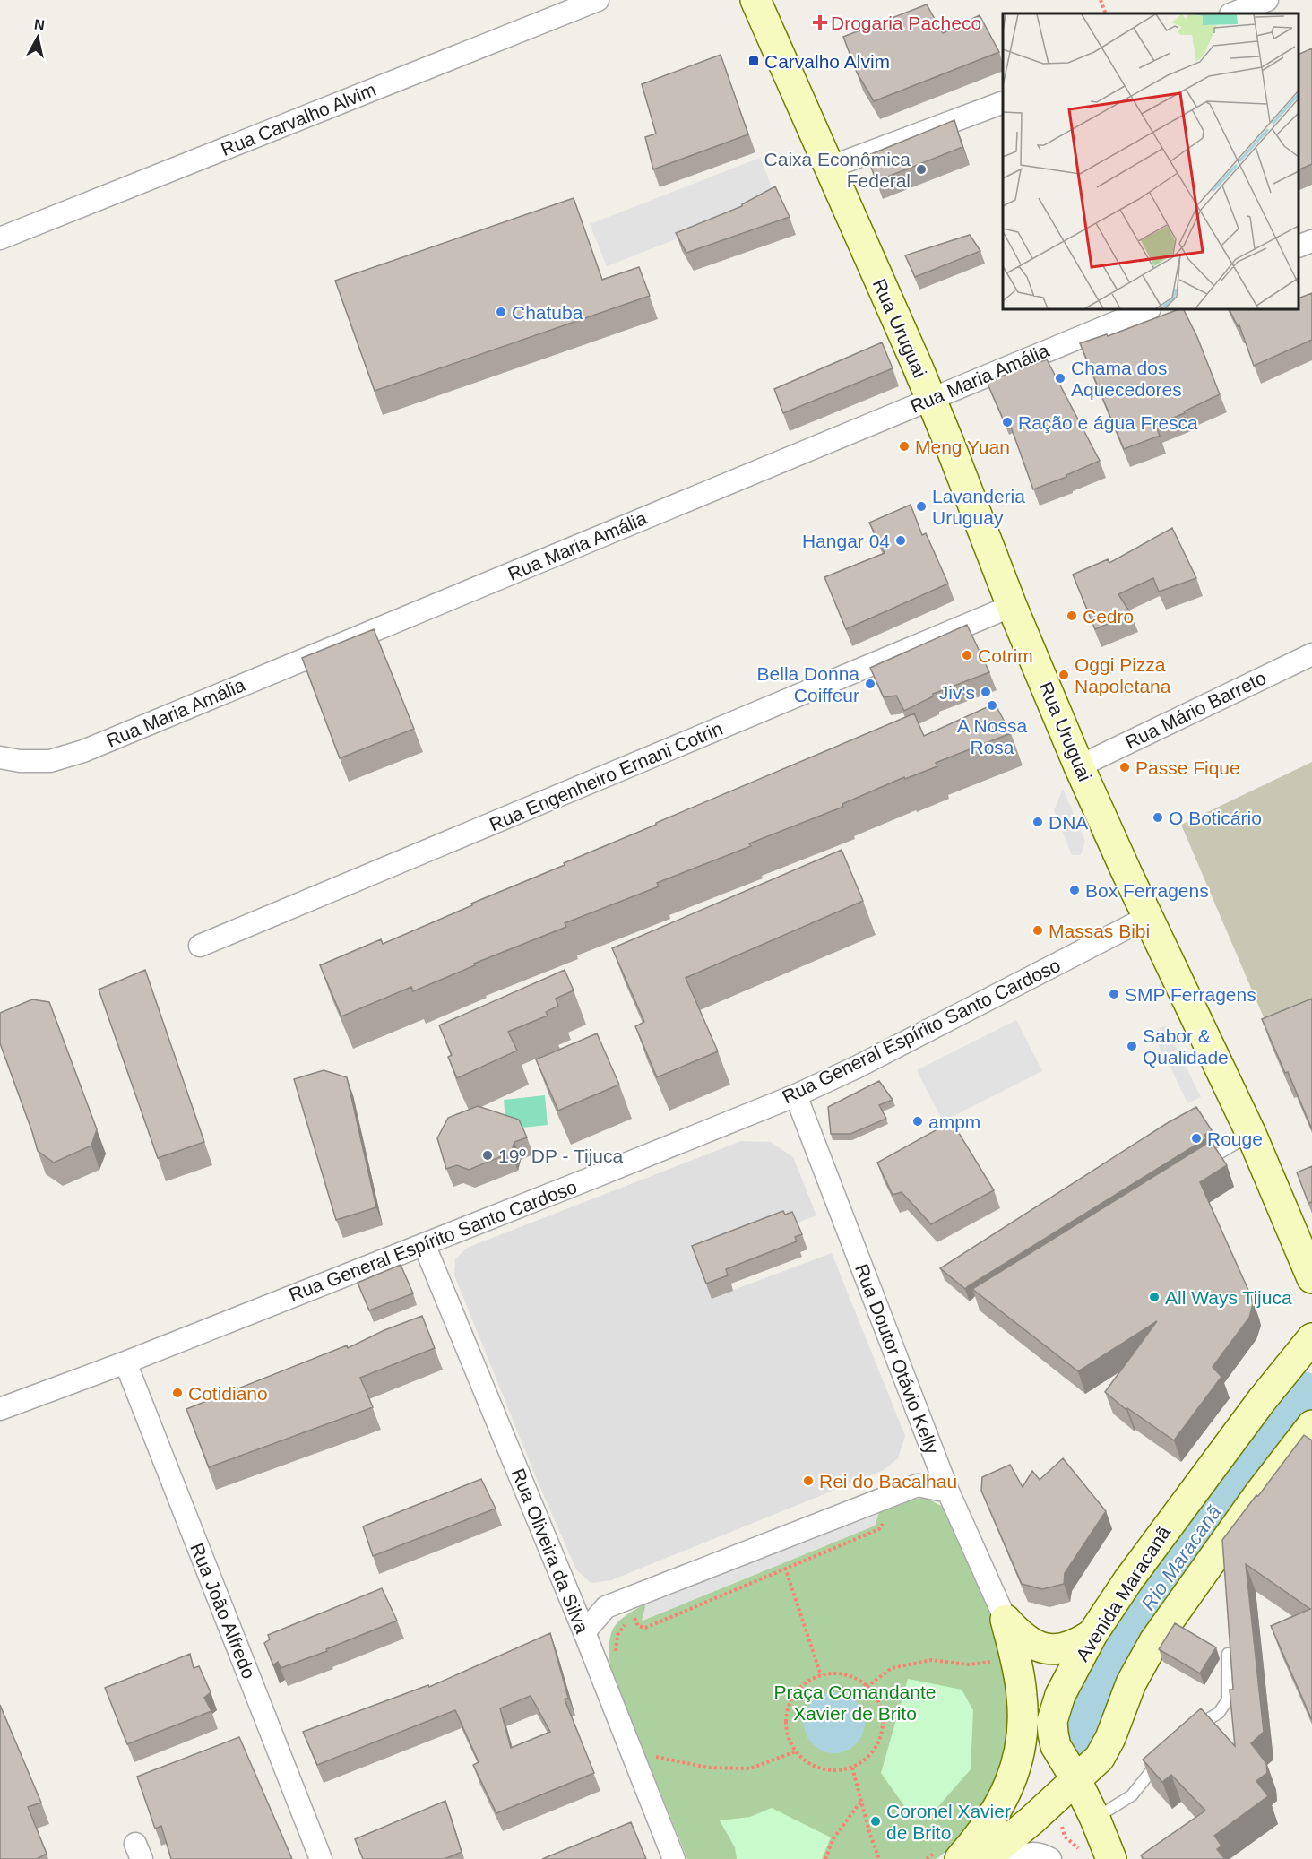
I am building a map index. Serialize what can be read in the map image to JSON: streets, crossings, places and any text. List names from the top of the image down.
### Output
{
  "streets": {
    "street": [
      "Rua Carvalho Alvim",
      "Rua Uruguai",
      "Rua Maria Amália",
      "Rua Mário Barreto",
      "Rua Engenheiro Ernani Cotrin",
      "Rua General Espírito Santo Cardoso",
      "Rua Doutor Otávio Kelly",
      "Rua Oliveira da Silva",
      "Avenida Maracanã",
      "Rua João Alfredo"
    ]
  },
  "crossings": [
    ["Rua Uruguai", "Rua Maria Amália"],
    ["Rua Uruguai", "Rua Mário Barreto"],
    ["Rua Uruguai", "Rua Engenheiro Ernani Cotrin"],
    ["Rua Uruguai", "Rua General Espírito Santo Cardoso"],
    ["Rua General Espírito Santo Cardoso", "Rua Doutor Otávio Kelly"],
    ["Rua General Espírito Santo Cardoso", "Rua Oliveira da Silva"],
    ["Rua General Espírito Santo Cardoso", "Rua João Alfredo"]
  ],
  "water": ["Rio Maracanã"],
  "parks": ["Praça Comandante Xavier de Brito"],
  "places": {
    "health": ["Drogaria Pacheco"],
    "transit": ["Carvalho Alvim"],
    "other": [
      "Caixa Econômica Federal",
      "Chatuba",
      "Chama dos Aquecedores",
      "Ração e água Fresca",
      "Meng Yuan",
      "Lavanderia Uruguay",
      "Hangar 04",
      "Cedro",
      "Cotrim",
      "Oggi Pizza Napoletana",
      "Bella Donna Coiffeur",
      "Jiv's",
      "A Nossa Rosa",
      "Passe Fique",
      "O Boticário",
      "DNA",
      "Box Ferragens",
      "Massas Bibi",
      "SMP Ferragens",
      "Sabor & Qualidade",
      "ampm",
      "Rouge",
      "19º DP - Tijuca",
      "All Ways Tijuca",
      "Cotidiano",
      "Rei do Bacalhau",
      "Coronel Xavier de Brito"
    ]
  },
  "north": "top"
}
